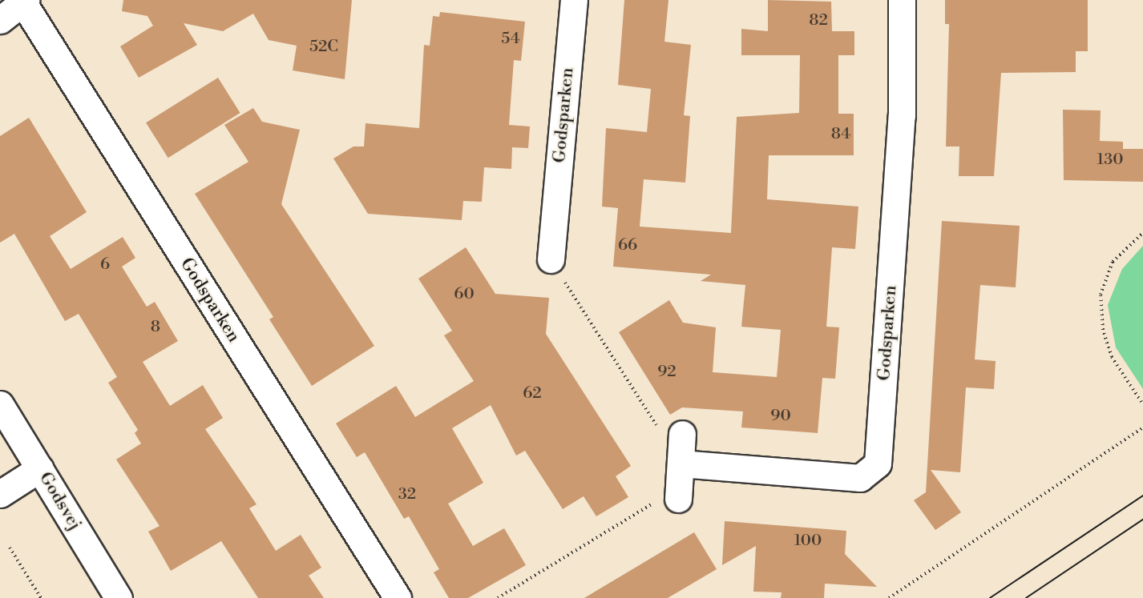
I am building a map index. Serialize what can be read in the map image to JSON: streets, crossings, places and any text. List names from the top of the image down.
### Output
{
  "streets": {
    "street": ["Godsparken", "Godsvej"]
  },
  "house_numbers": [
    "82",
    "54",
    "52C",
    "84",
    "130",
    "66",
    "6",
    "60",
    "8",
    "92",
    "62",
    "90",
    "32",
    "100"
  ]
}
